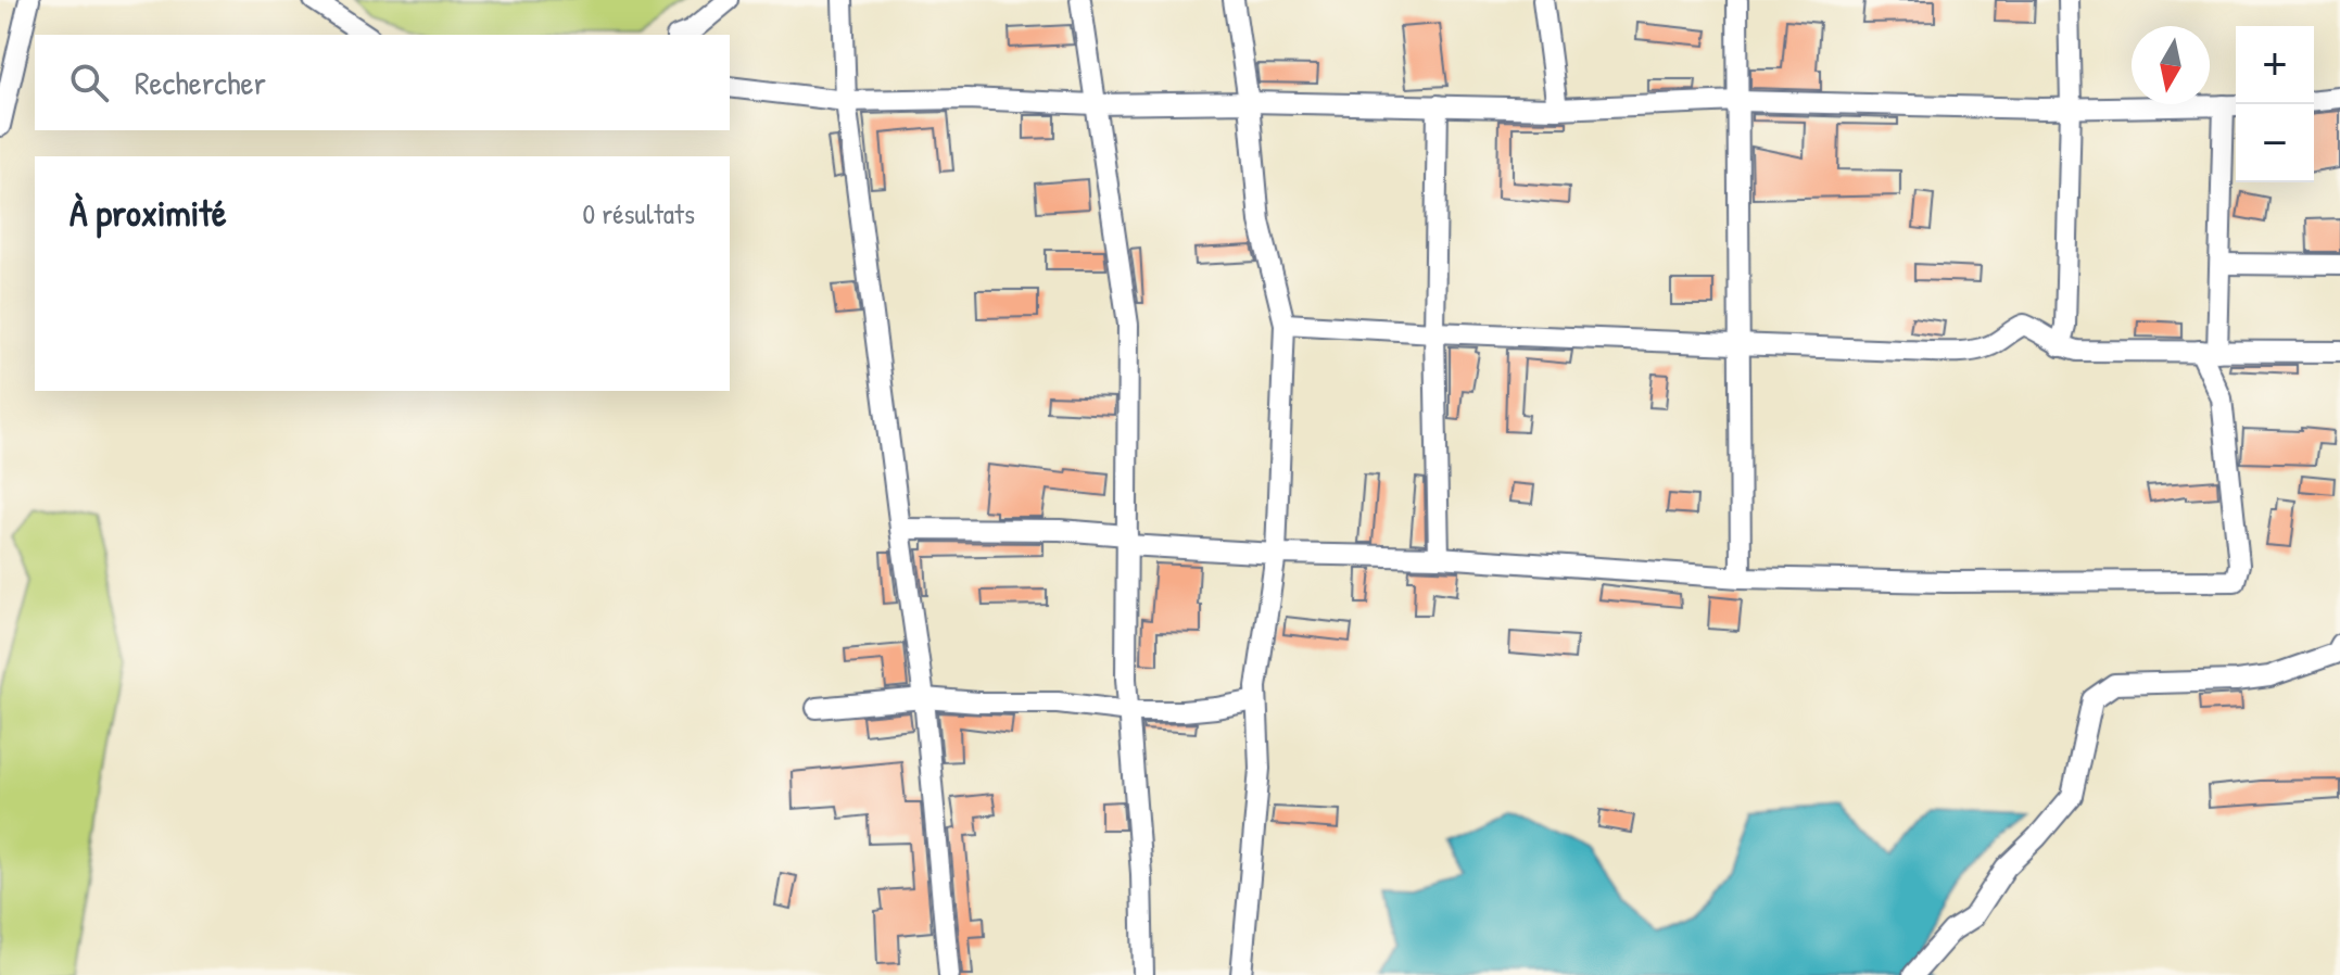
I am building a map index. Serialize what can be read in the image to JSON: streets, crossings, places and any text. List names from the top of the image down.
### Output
{
  "north": "bottom",
  "page": {
    "map_buttons": ["+", "−"],
    "search": "Rechercher",
    "heading": ["À proximité", "0 résultats"]
  }
}
